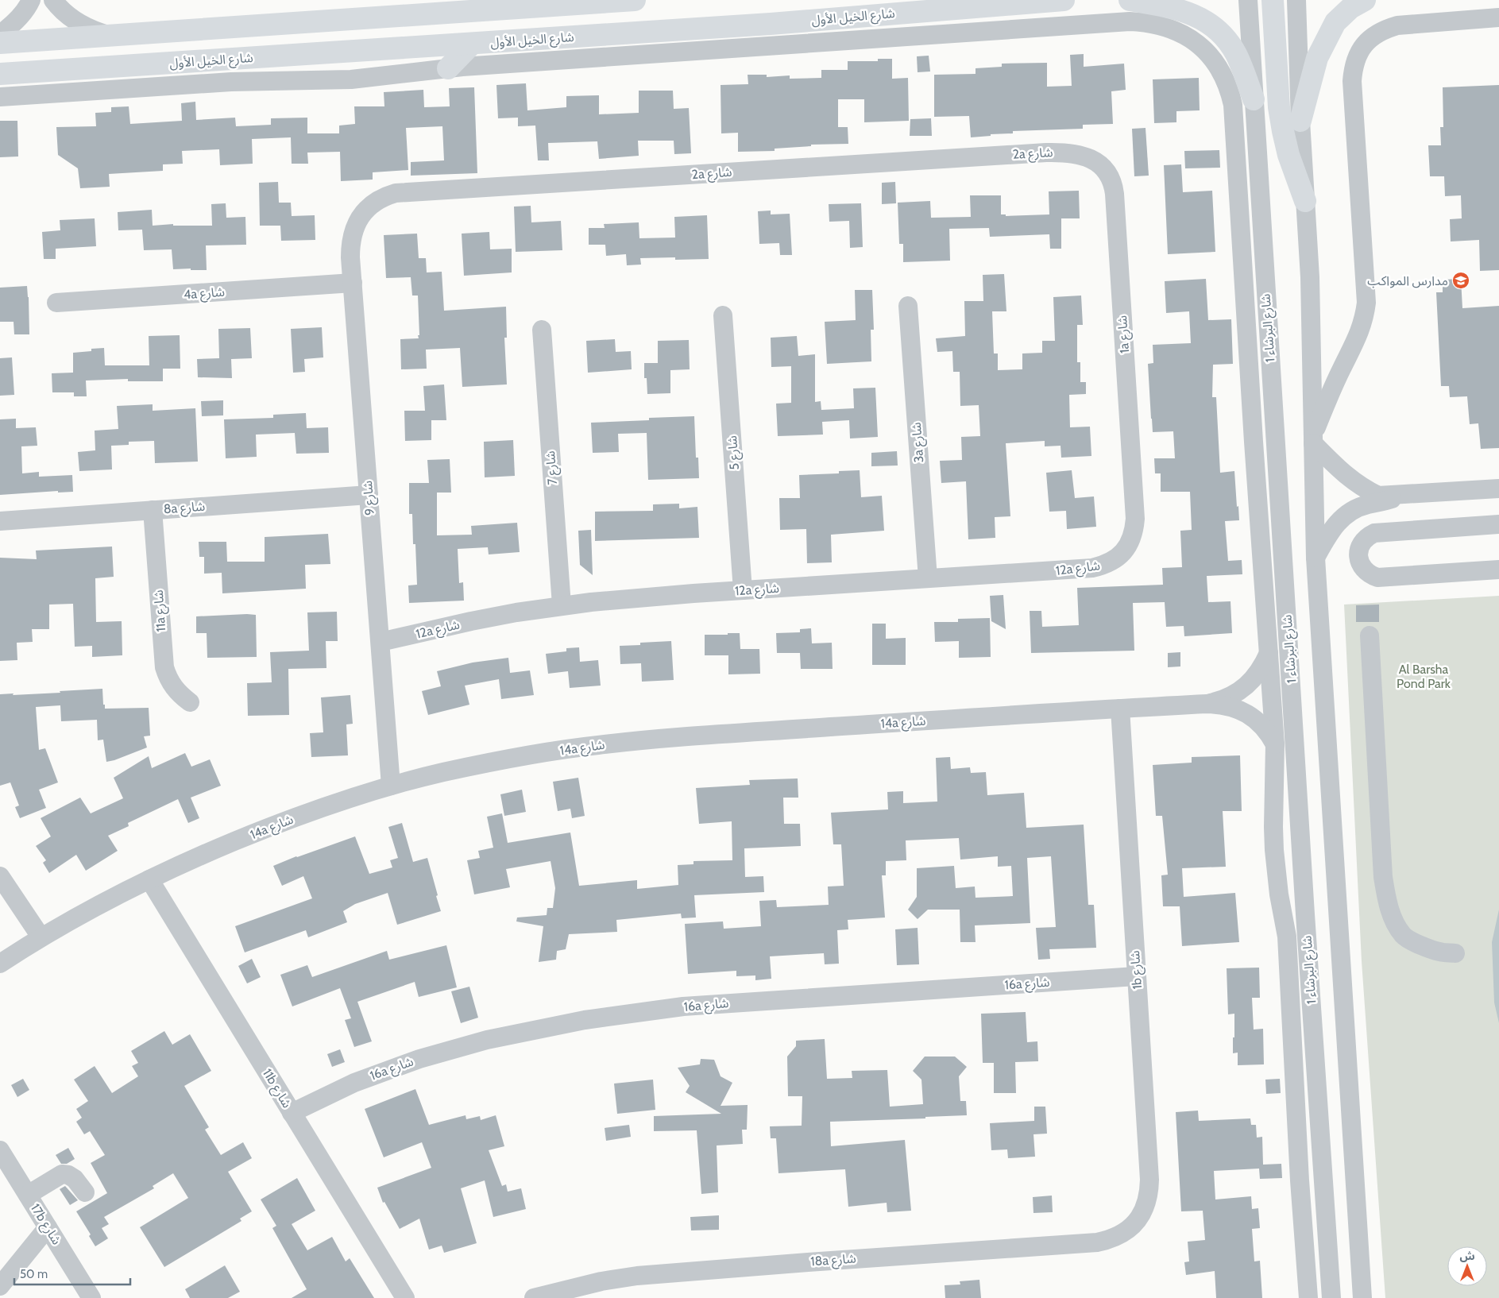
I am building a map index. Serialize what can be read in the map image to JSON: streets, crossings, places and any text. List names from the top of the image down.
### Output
{
  "streets": {
    "main road": ["شارع الخيل الأول"],
    "street": [
      "2a شارع",
      "4a شارع",
      "شارع البرشاء 1",
      "1a شارع",
      "3a شارع",
      "شارع 5",
      "شارع 7",
      "شارع 9",
      "8a شارع",
      "12a شارع",
      "11a شارع",
      "14a شارع",
      "1b شارع",
      "16a شارع",
      "11b شارع",
      "17b شارع",
      "18a شارع"
    ]
  },
  "crossings": [
    ["2a شارع", "1a شارع"],
    ["2a شارع", "شارع 9"],
    ["4a شارع", "شارع 9"],
    ["شارع البرشاء 1", "14a شارع"],
    ["1a شارع", "12a شارع"],
    ["3a شارع", "12a شارع"],
    ["شارع 5", "12a شارع"],
    ["شارع 7", "12a شارع"],
    ["شارع 9", "8a شارع"],
    ["شارع 9", "12a شارع"],
    ["شارع 9", "14a شارع"],
    ["8a شارع", "11a شارع"],
    ["14a شارع", "1b شارع"],
    ["14a شارع", "11b شارع"],
    ["1b شارع", "16a شارع"],
    ["1b شارع", "18a شارع"],
    ["16a شارع", "11b شارع"]
  ],
  "parks": ["Al Barsha Pond Park"],
  "places": {
    "school or university": ["مدارس المواكب"]
  },
  "scale_bar": "50 m",
  "north": "top"
}
